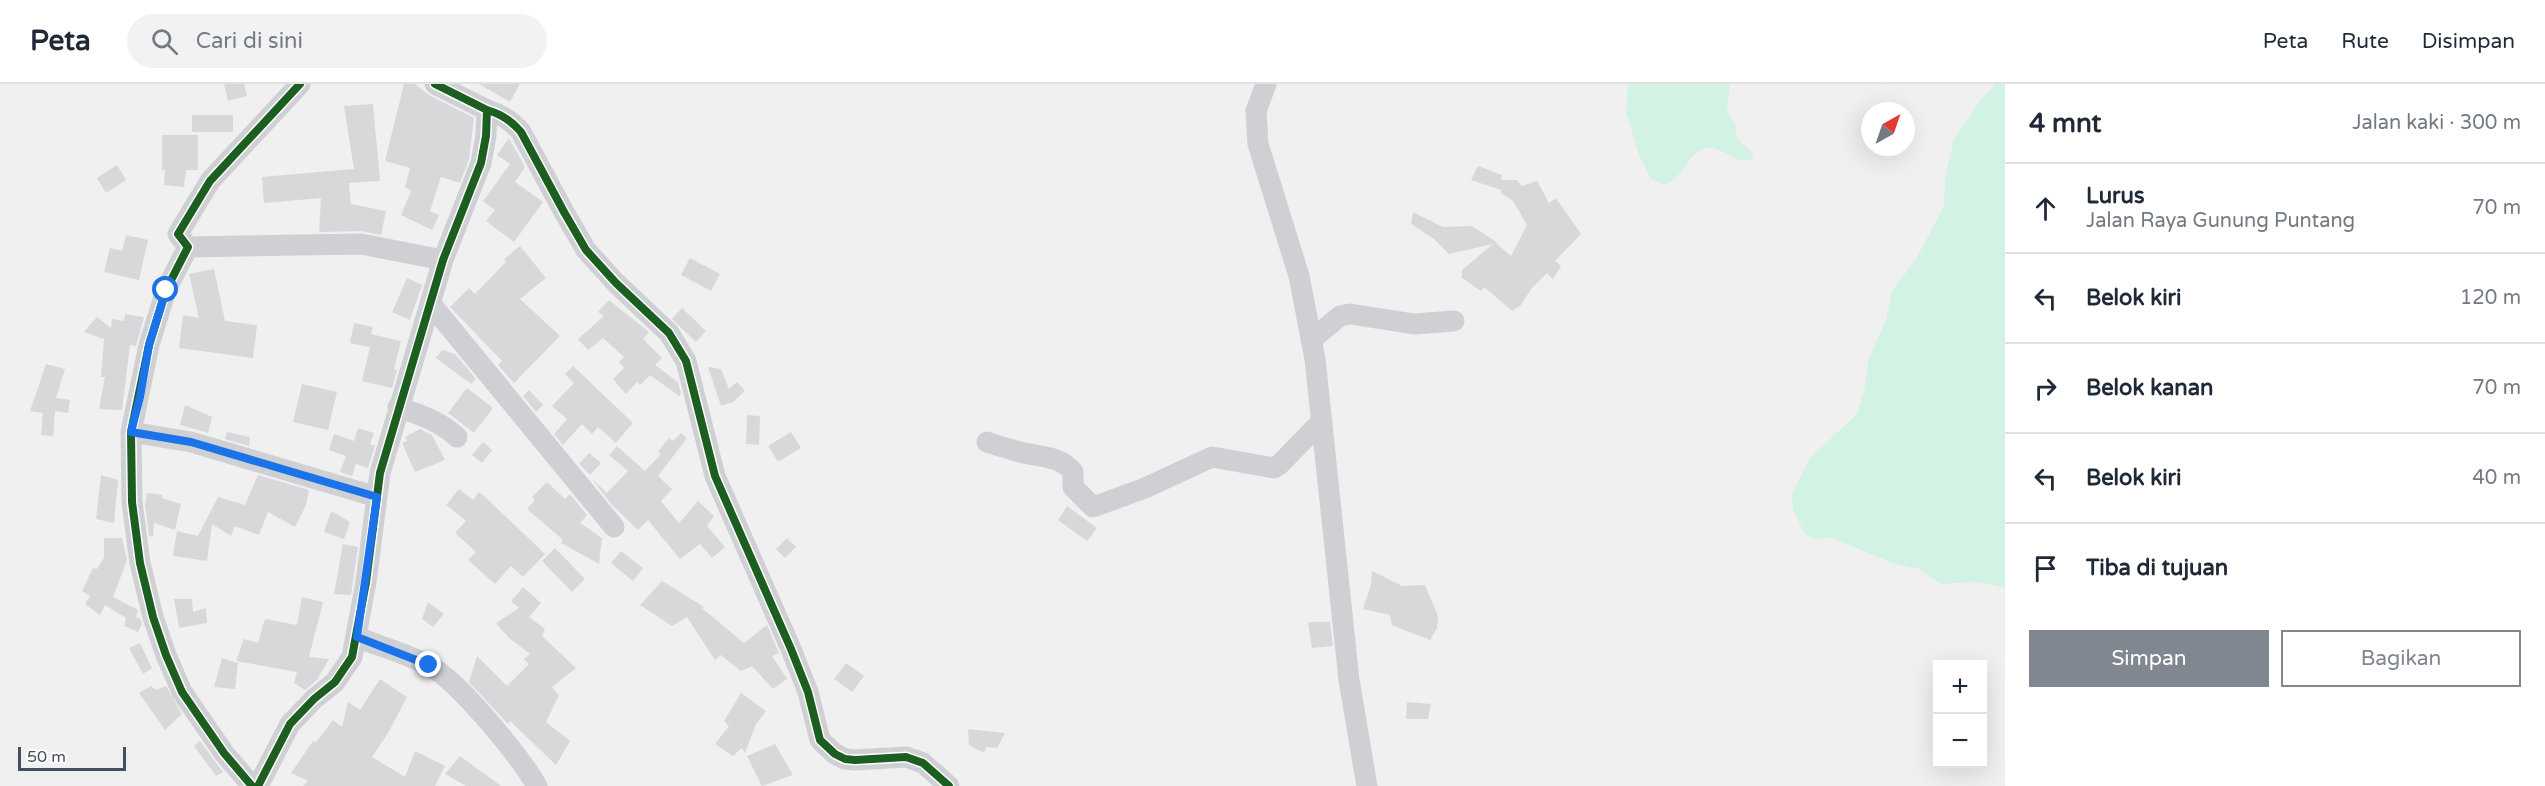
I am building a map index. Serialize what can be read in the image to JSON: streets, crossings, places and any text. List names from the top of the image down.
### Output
{
  "scale_bar": "50 m",
  "north": "top right",
  "page": {
    "header": "Peta",
    "search": "Cari di sini",
    "nav": ["Peta", "Rute", "Disimpan"],
    "heading": ["4 mnt", "Jalan kaki · 300 m"],
    "list": [
      ["Lurus", "Jalan Raya Gunung Puntang", "70 m"],
      ["Belok kiri", "120 m"],
      ["Belok kanan", "70 m"],
      ["Belok kiri", "40 m"],
      "Tiba di tujuan"
    ],
    "buttons": ["Simpan", "Bagikan"],
    "map_buttons": ["+", "−"],
    "scale": "50 m"
  }
}
